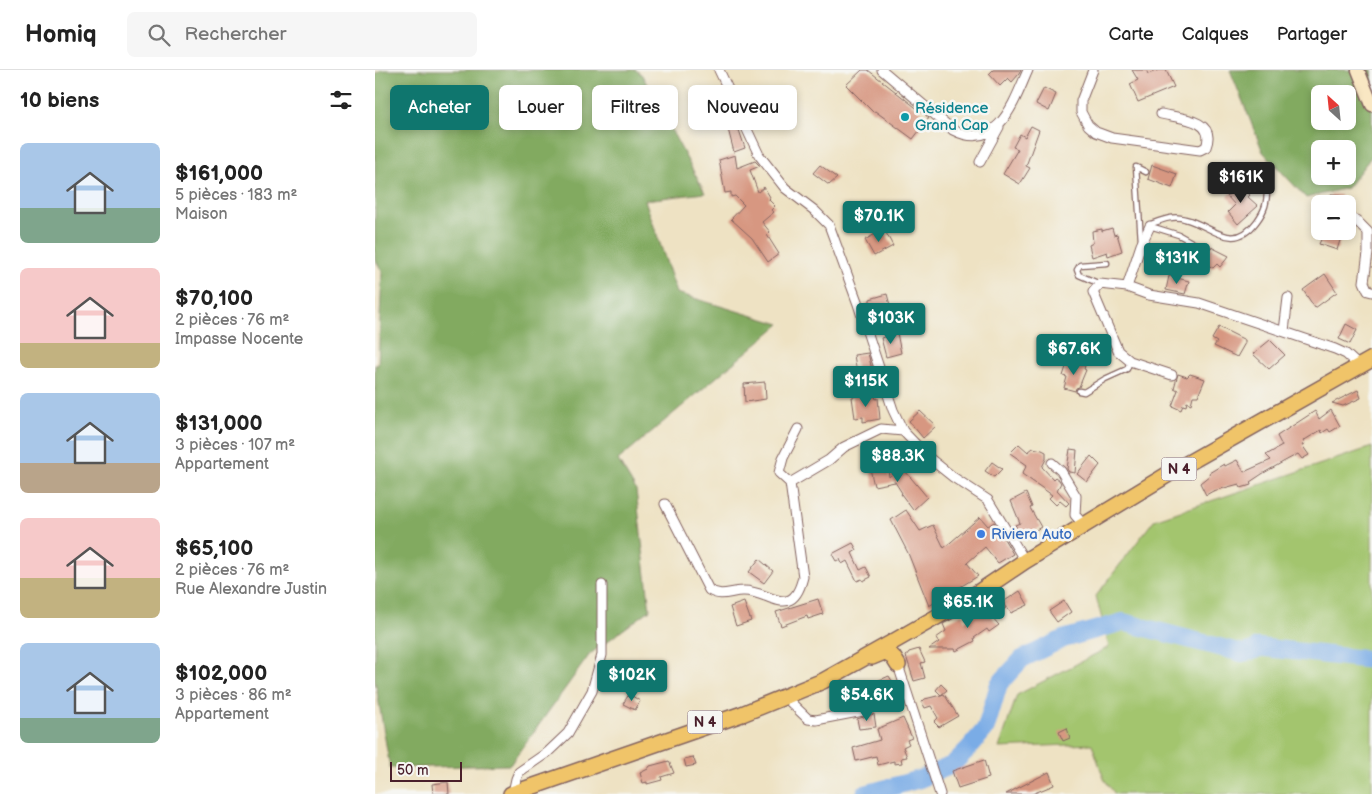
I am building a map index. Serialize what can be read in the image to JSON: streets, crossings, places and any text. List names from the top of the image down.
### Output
{
  "streets": {
    "highway": ["N 4"]
  },
  "places": ["Résidence Grand Cap", "Riviera Auto"],
  "scale_bar": "50 m",
  "north": "top left",
  "page": {
    "header": "Homiq",
    "search": "Rechercher",
    "nav": ["Carte", "Calques", "Partager"],
    "heading": "10 biens",
    "map_buttons": ["+", "−"],
    "chip": [
      "Acheter",
      "Louer",
      "Filtres",
      "Nouveau"
    ],
    "list": [
      {
        "name": "$161,000",
        "note": "5 pièces · 183 m² · Maison"
      },
      {
        "name": "$70,100",
        "note": "2 pièces · 76 m² · Impasse Nocente"
      },
      {
        "name": "$131,000",
        "note": "3 pièces · 107 m² · Appartement"
      },
      {
        "name": "$65,100",
        "note": "2 pièces · 76 m² · Rue Alexandre Justin"
      },
      {
        "name": "$102,000",
        "note": "3 pièces · 86 m² · Appartement"
      }
    ],
    "price": [
      "$161K",
      "$70.1K",
      "$131K",
      "$103K",
      "$67.6K",
      "$115K",
      "$88.3K",
      "$65.1K",
      "$102K",
      "$54.6K"
    ],
    "scale": "50 m"
  }
}
